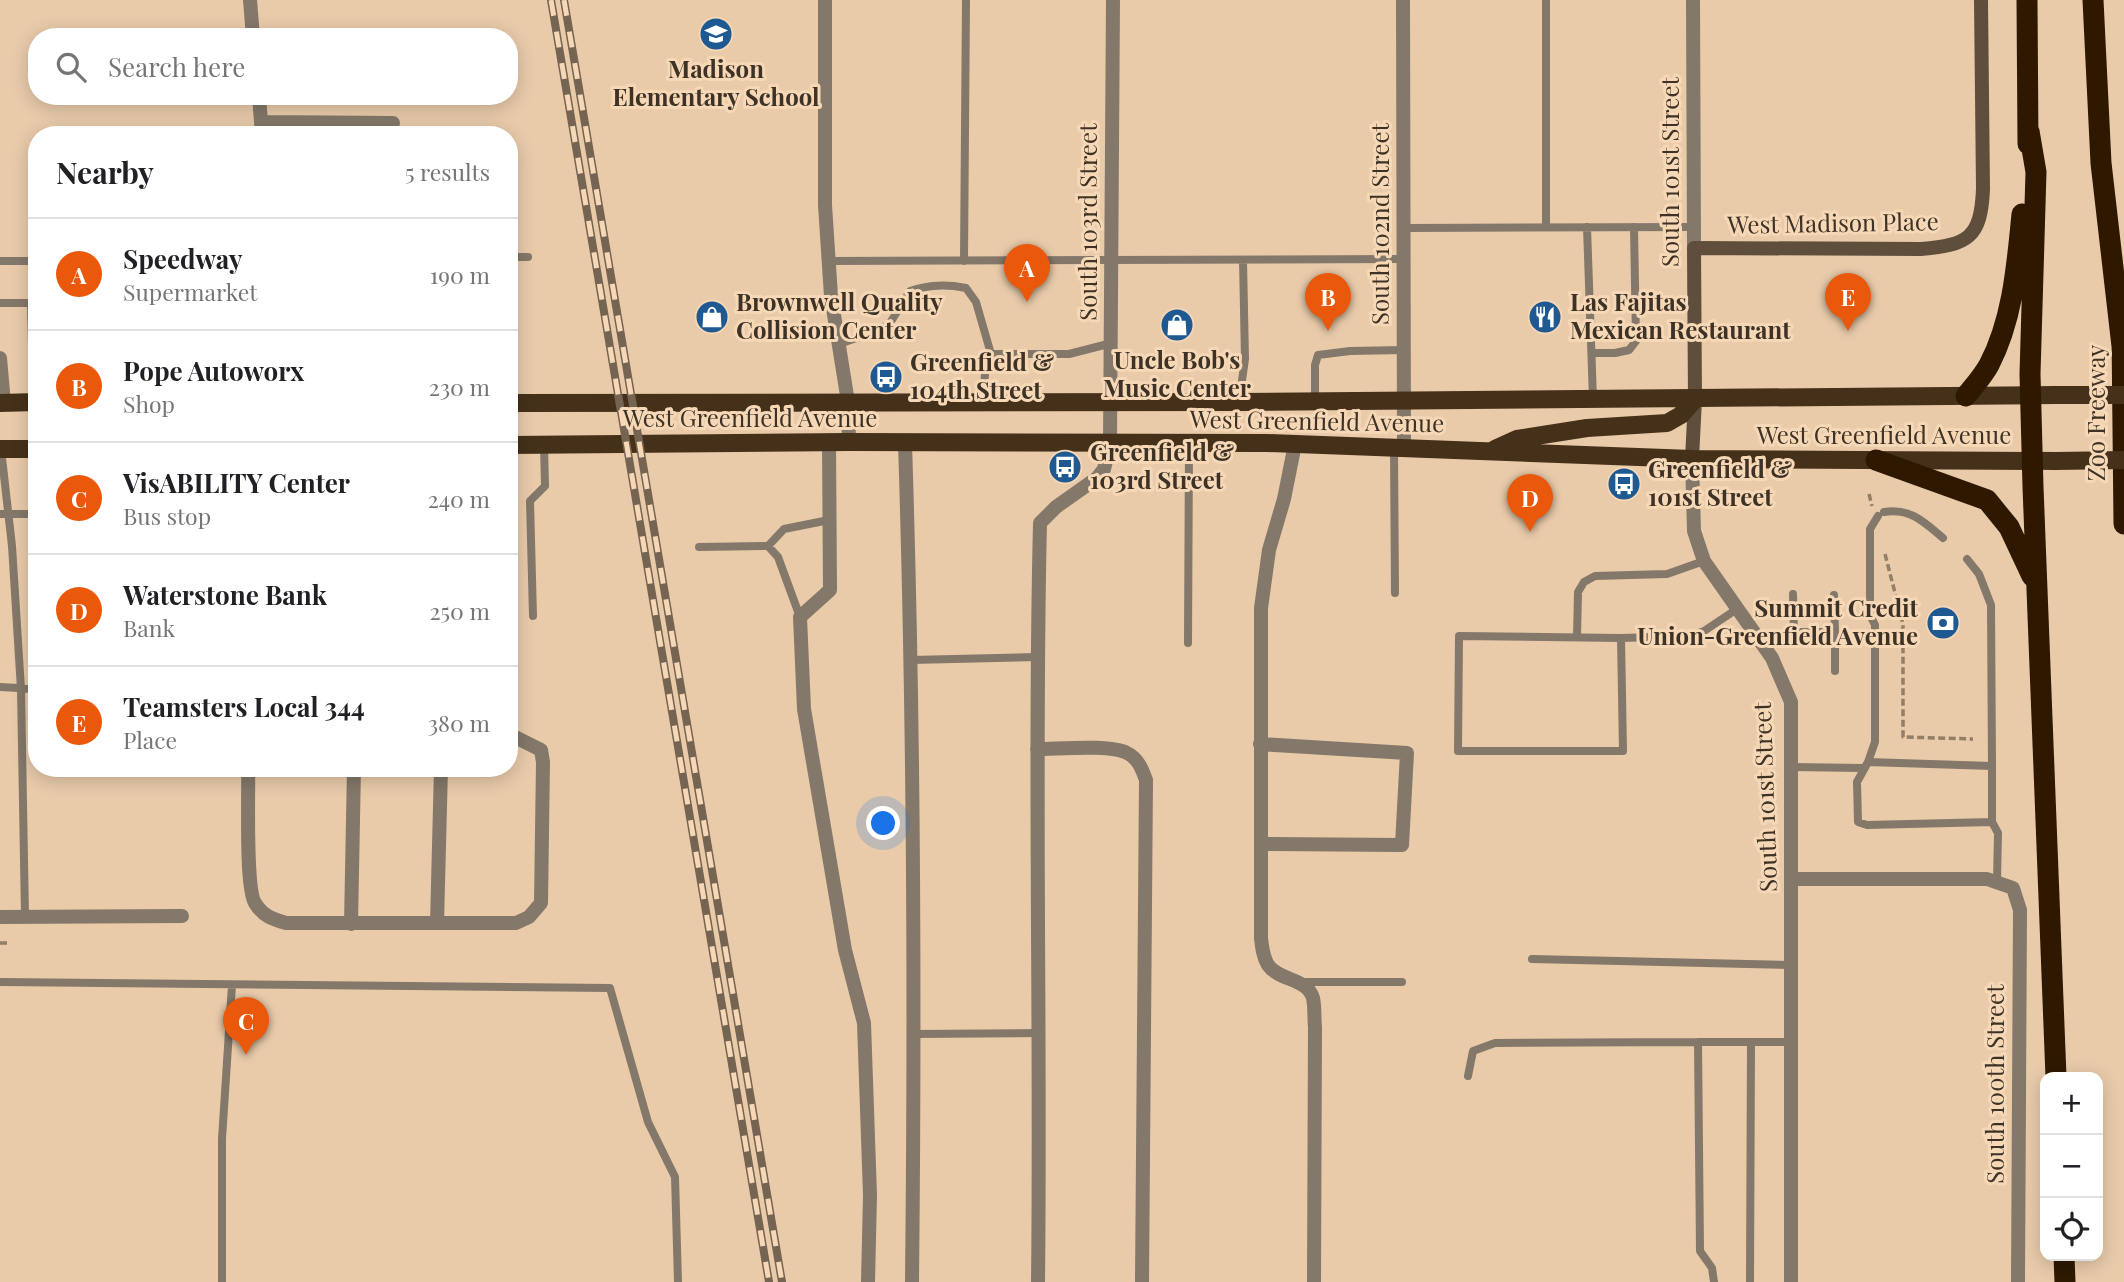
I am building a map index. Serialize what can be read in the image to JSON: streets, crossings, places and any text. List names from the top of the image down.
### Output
{
  "streets": {
    "highway": ["Zoo Freeway"],
    "main road": ["West Greenfield Avenue"],
    "street": [
      "South 101st Street",
      "South 103rd Street",
      "South 102nd Street",
      "West Madison Place",
      "South 100th Street"
    ]
  },
  "crossings": [
    ["South 101st Street", "West Madison Place"],
    ["South 101st Street", "West Greenfield Avenue"],
    ["South 103rd Street", "West Greenfield Avenue"],
    ["South 102nd Street", "West Greenfield Avenue"]
  ],
  "places": {
    "school or university": ["Madison Elementary School"],
    "shop": ["Brownwell Quality Collision Center", "Uncle Bob's Music Center"],
    "restaurant": ["Las Fajitas Mexican Restaurant"],
    "bus stop": ["Greenfield & 104th Street", "Greenfield & 103rd Street", "Greenfield & 101st Street"],
    "bank": ["Summit Credit Union-Greenfield Avenue"]
  },
  "page": {
    "search": "Search here",
    "heading": ["Nearby", "5 results"],
    "list": [
      {
        "mark": "A",
        "name": "Speedway",
        "note": "Supermarket",
        "value": "190 m"
      },
      {
        "mark": "B",
        "name": "Pope Autoworx",
        "note": "Shop",
        "value": "230 m"
      },
      {
        "mark": "C",
        "name": "VisABILITY Center",
        "note": "Bus stop",
        "value": "240 m"
      },
      {
        "mark": "D",
        "name": "Waterstone Bank",
        "note": "Bank",
        "value": "250 m"
      },
      {
        "mark": "E",
        "name": "Teamsters Local 344",
        "note": "Place",
        "value": "380 m"
      }
    ],
    "pins": [
      "A",
      "B",
      "E",
      "D",
      "C"
    ],
    "map_buttons": ["+", "−"]
  }
}
